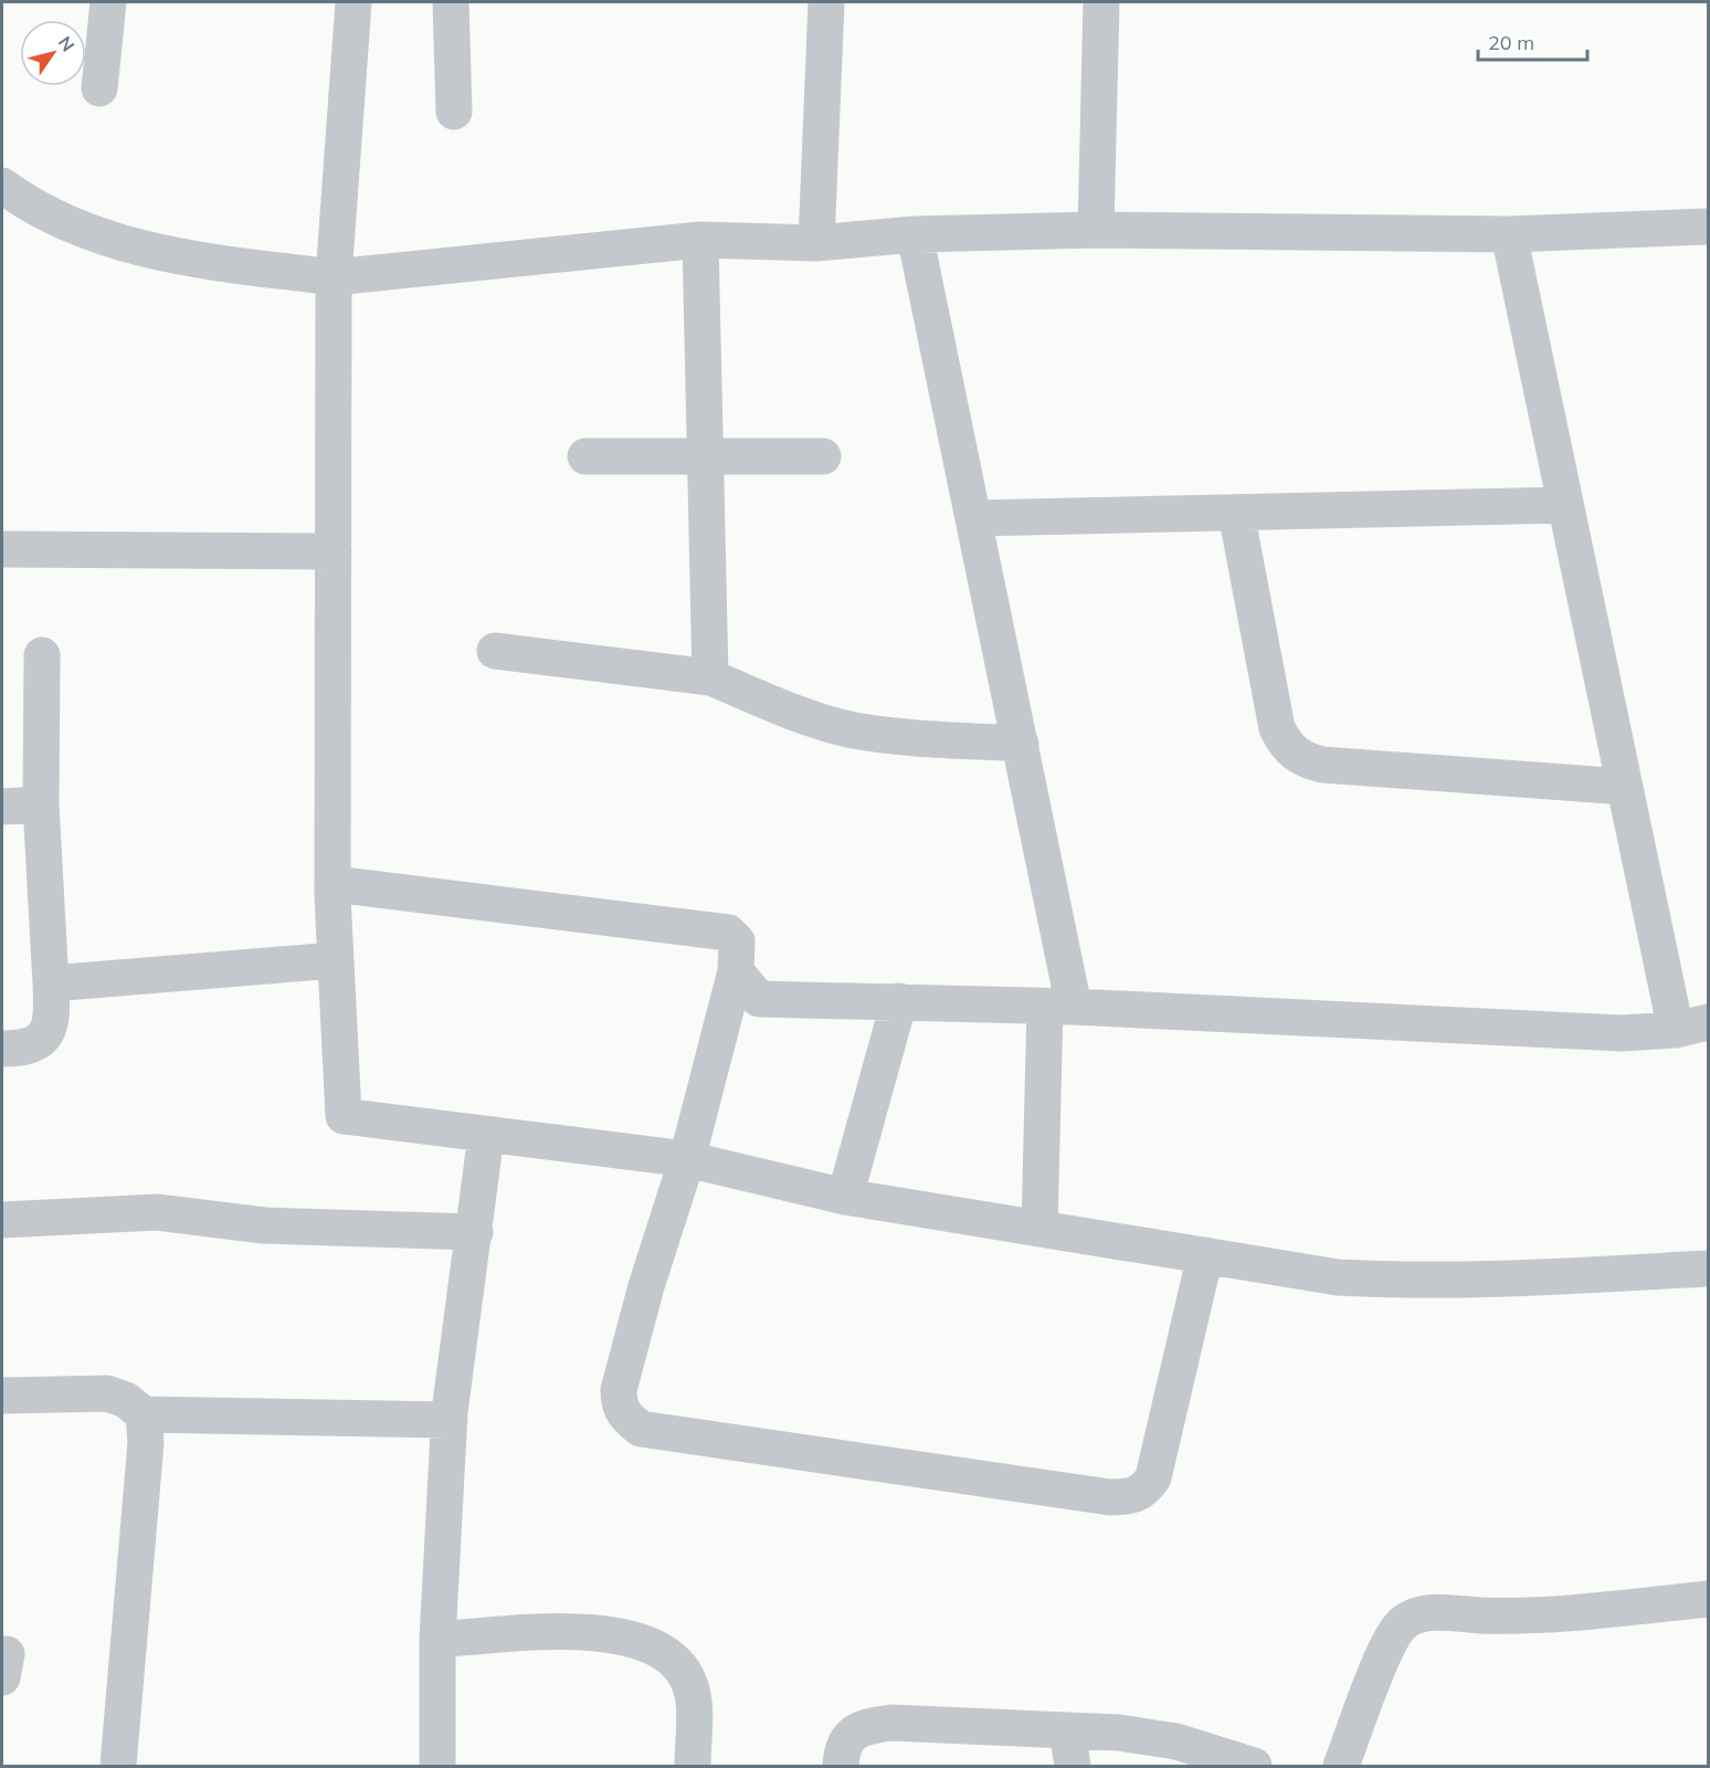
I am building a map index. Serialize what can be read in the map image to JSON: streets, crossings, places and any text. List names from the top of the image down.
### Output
{
  "scale_bar": "20 m",
  "north": "top right"
}
